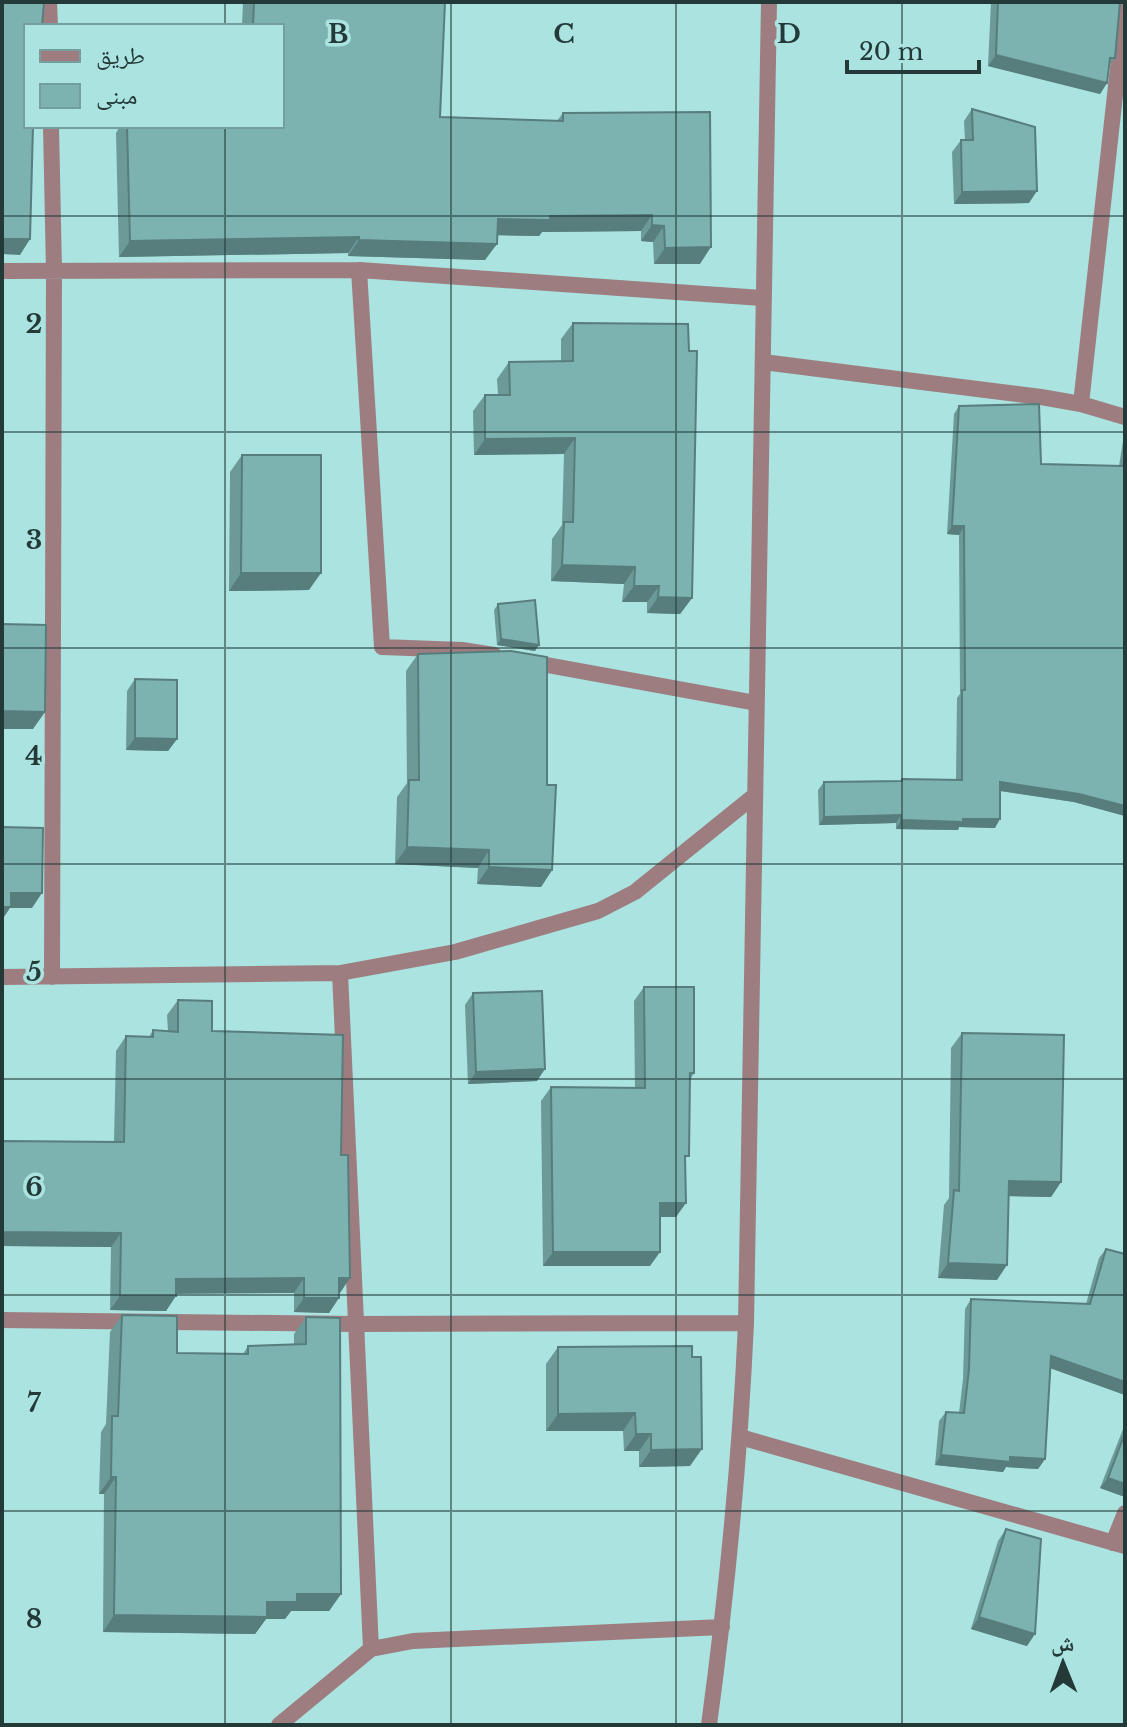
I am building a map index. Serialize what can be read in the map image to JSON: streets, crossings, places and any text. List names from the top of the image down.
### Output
{
  "legend": ["طريق", "مبنى"],
  "scale_bar": "20 m",
  "north": "top",
  "grid": {
    "columns": ["B", "C", "D"],
    "rows": [
      "2",
      "3",
      "4",
      "5",
      "6",
      "7",
      "8"
    ]
  }
}
